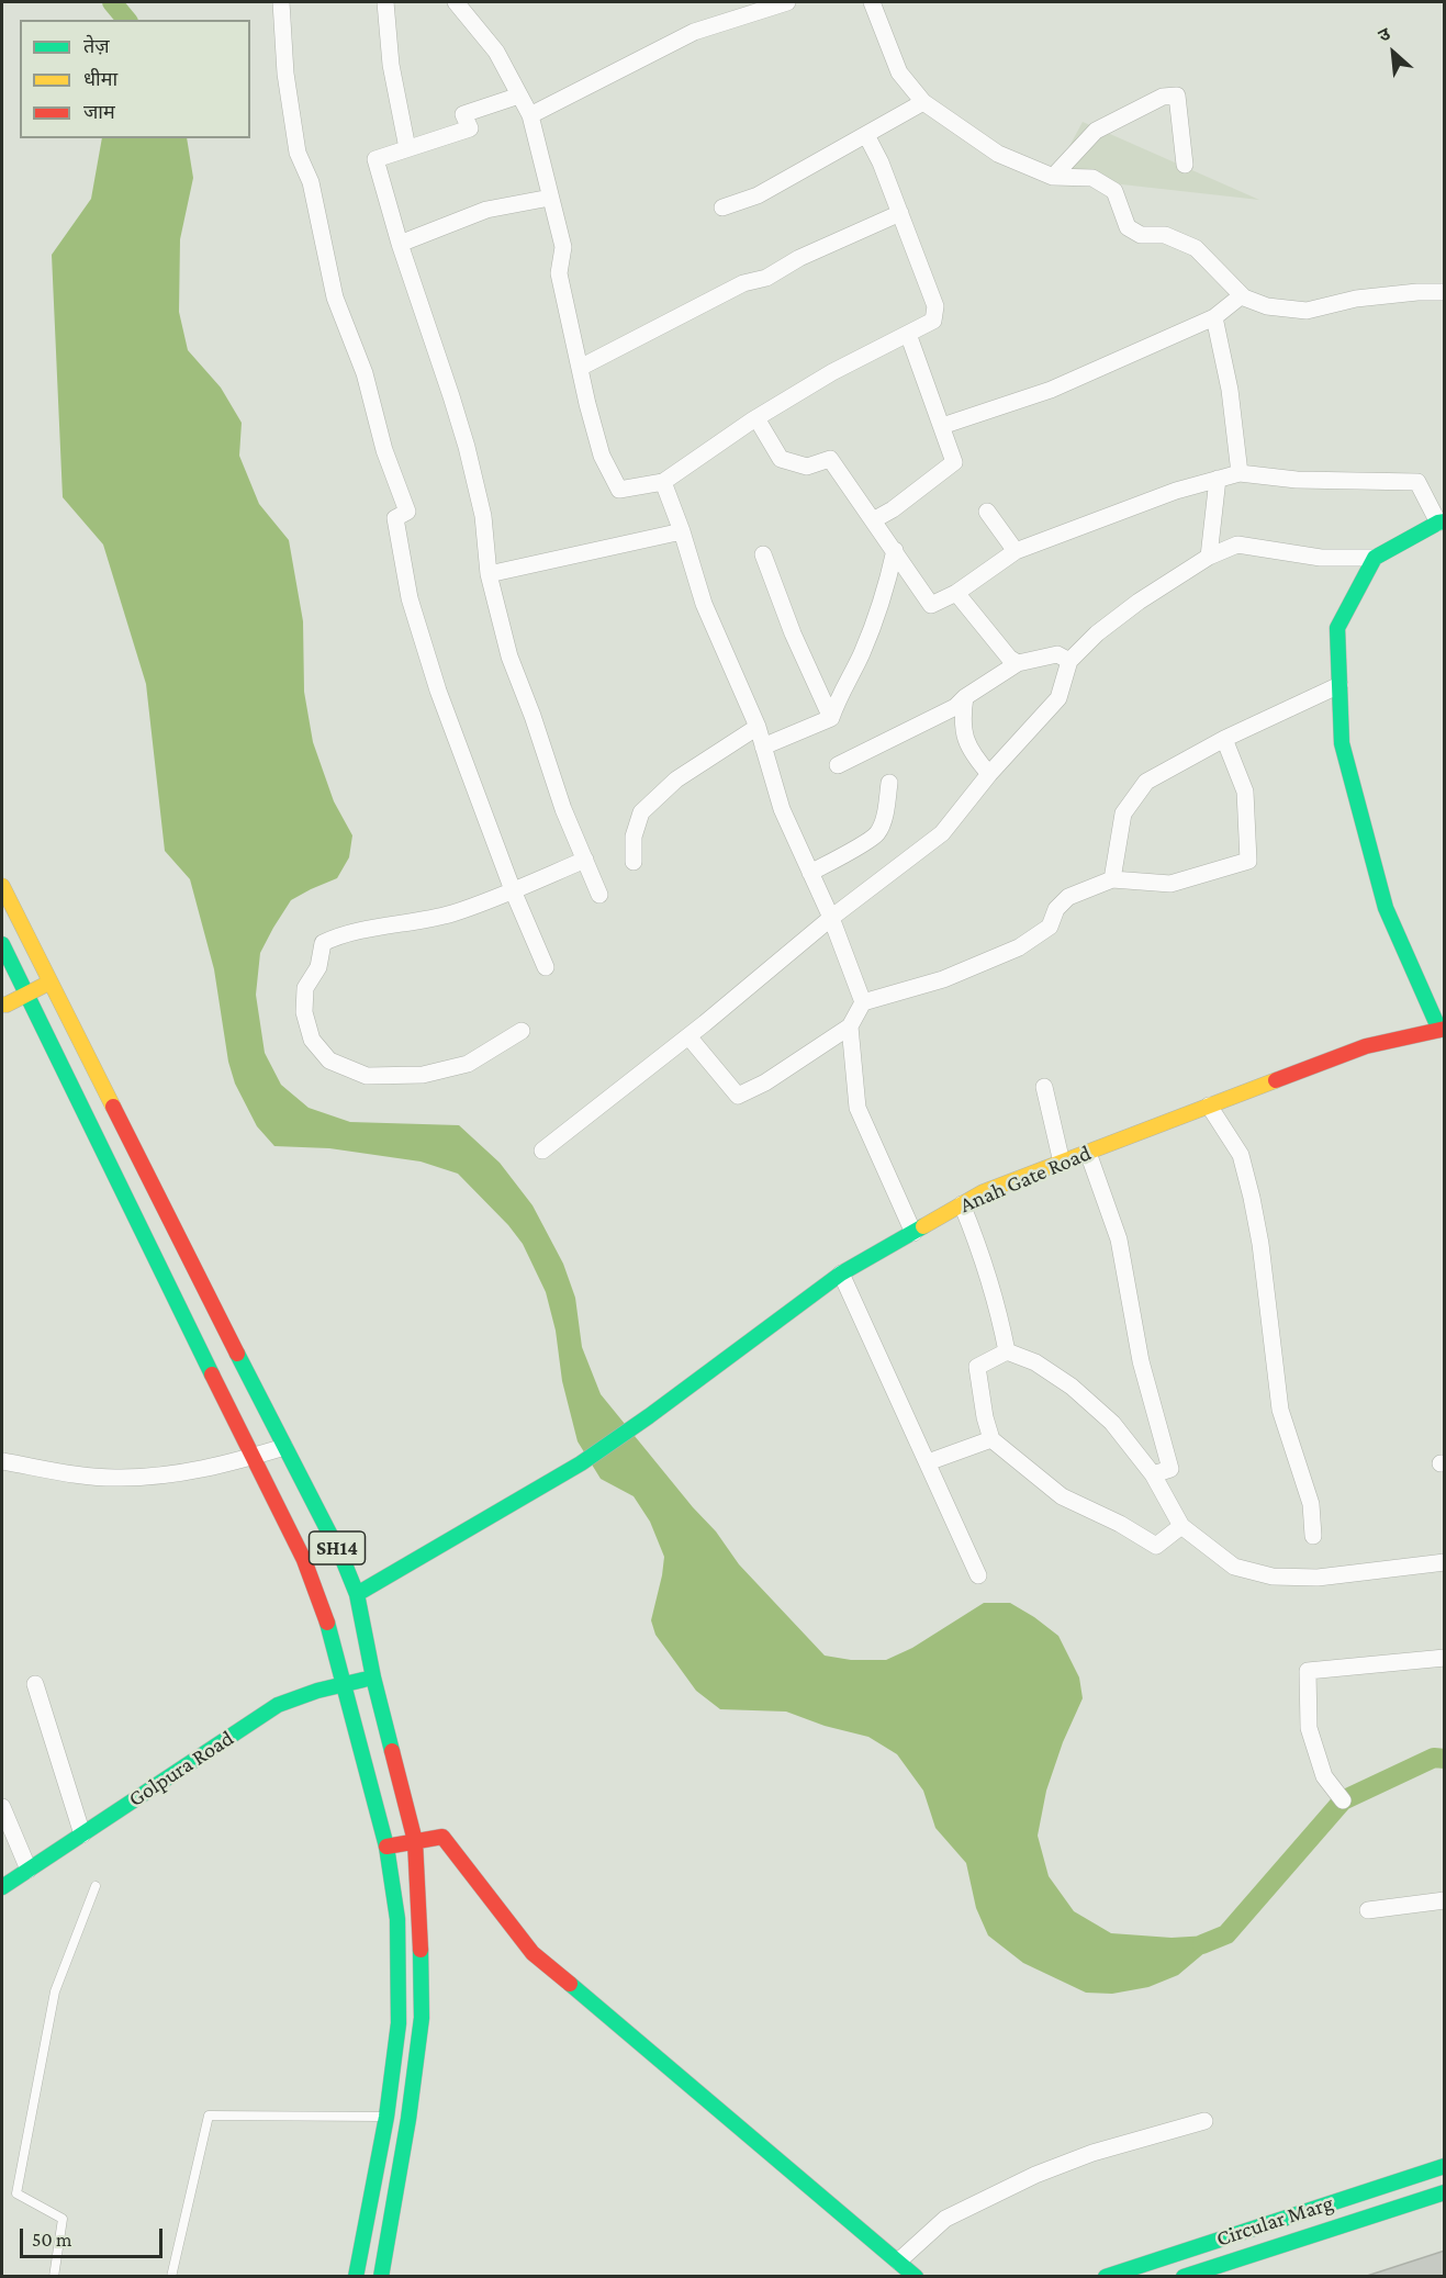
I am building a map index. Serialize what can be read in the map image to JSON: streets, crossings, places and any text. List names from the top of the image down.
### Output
{
  "streets": {
    "main road": [
      "Anah Gate Road",
      "SH14",
      "Golpura Road",
      "Circular Marg"
    ]
  },
  "crossings": [
    ["Anah Gate Road", "SH14"],
    ["SH14", "Golpura Road"]
  ],
  "legend": ["तेज़", "धीमा", "जाम"],
  "scale_bar": "50 m",
  "north": "top left"
}
